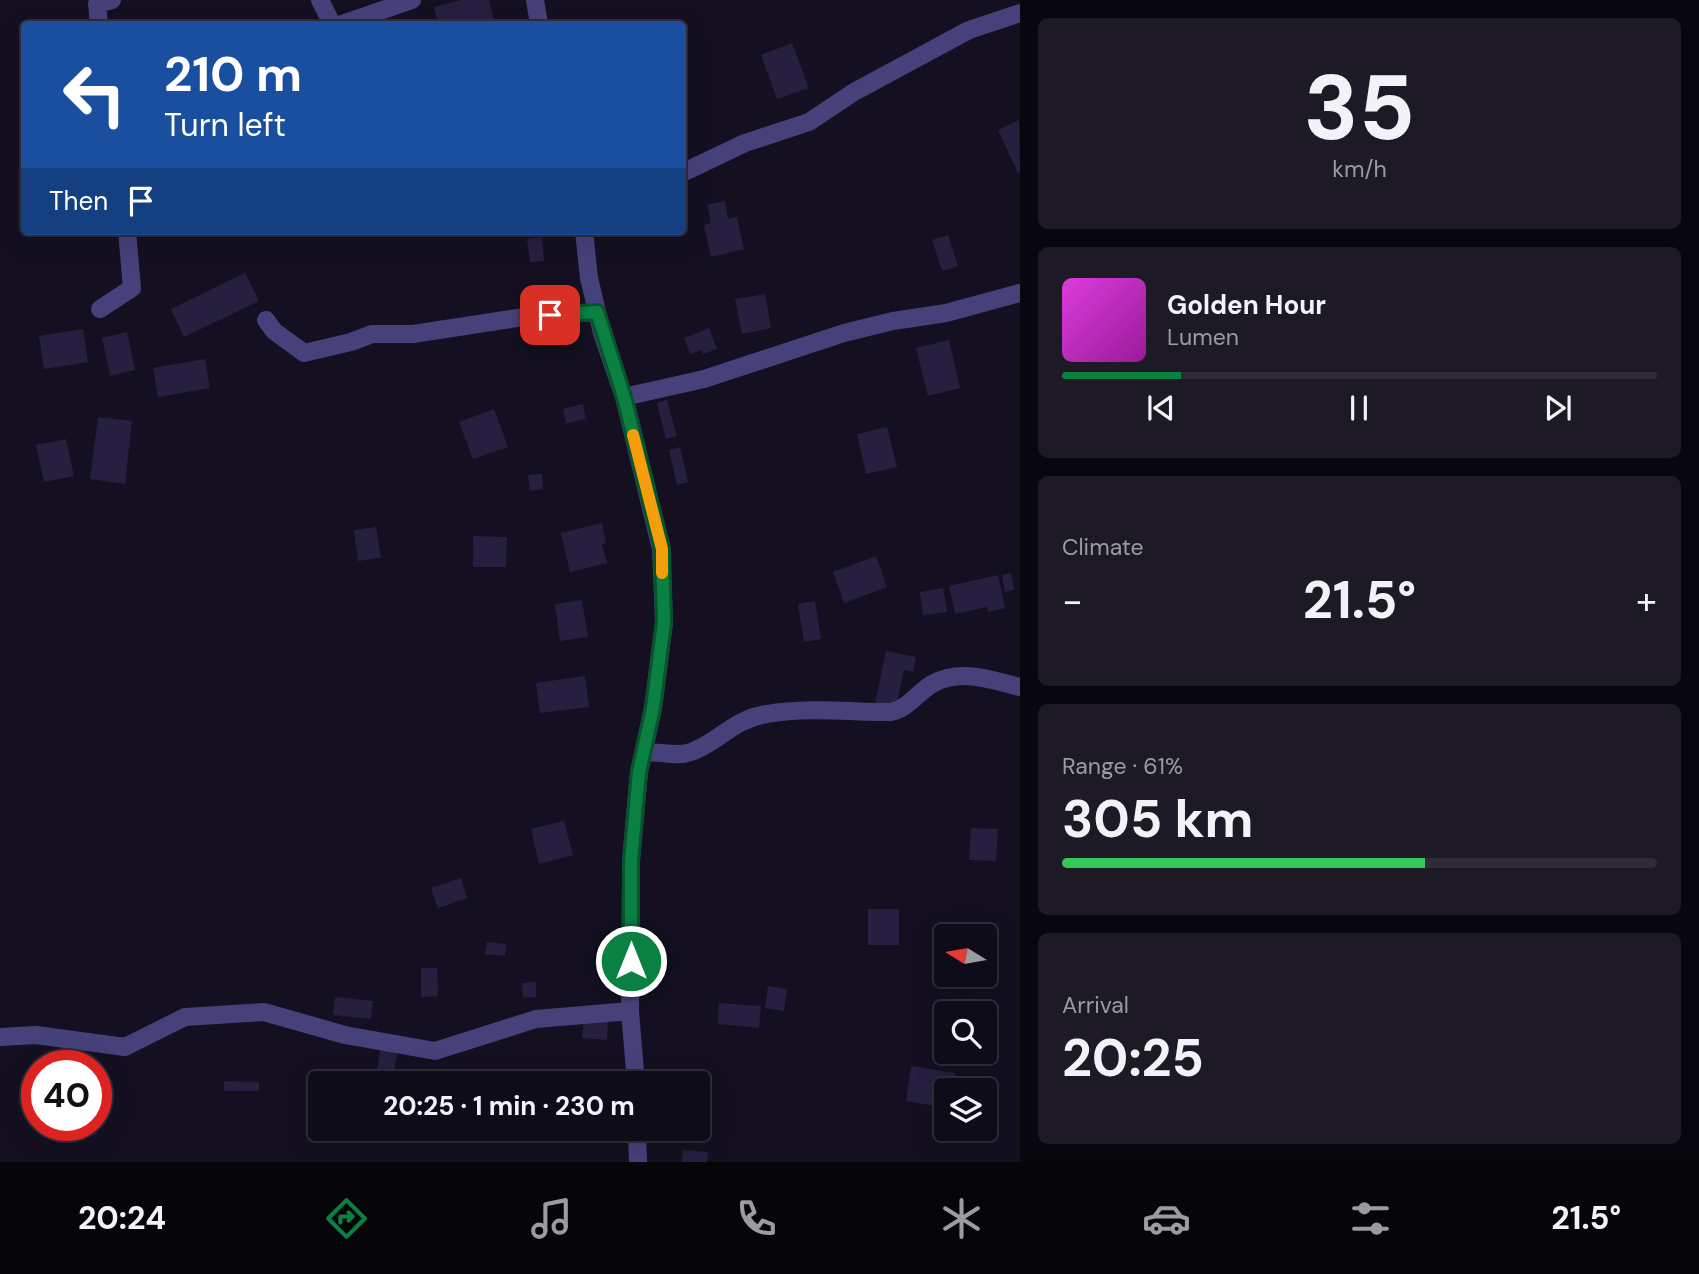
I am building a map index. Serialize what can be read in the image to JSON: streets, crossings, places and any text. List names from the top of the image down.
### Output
{
  "north": "left",
  "page": {
    "tile": [
      ["35", "km/h"],
      "Climate",
      ["Range · 61%", "305 km"],
      ["Arrival", "20:25"]
    ],
    "turn": ["210 m", "Turn left"],
    "then": "Then",
    "song": ["Golden Hour", "Lumen"],
    "heat": ["−", "21.5°", "+"],
    "limit": "40",
    "trip": "20:25 · 1 min · 230 m",
    "tabs": ["20:24", "21.5°"]
  }
}
